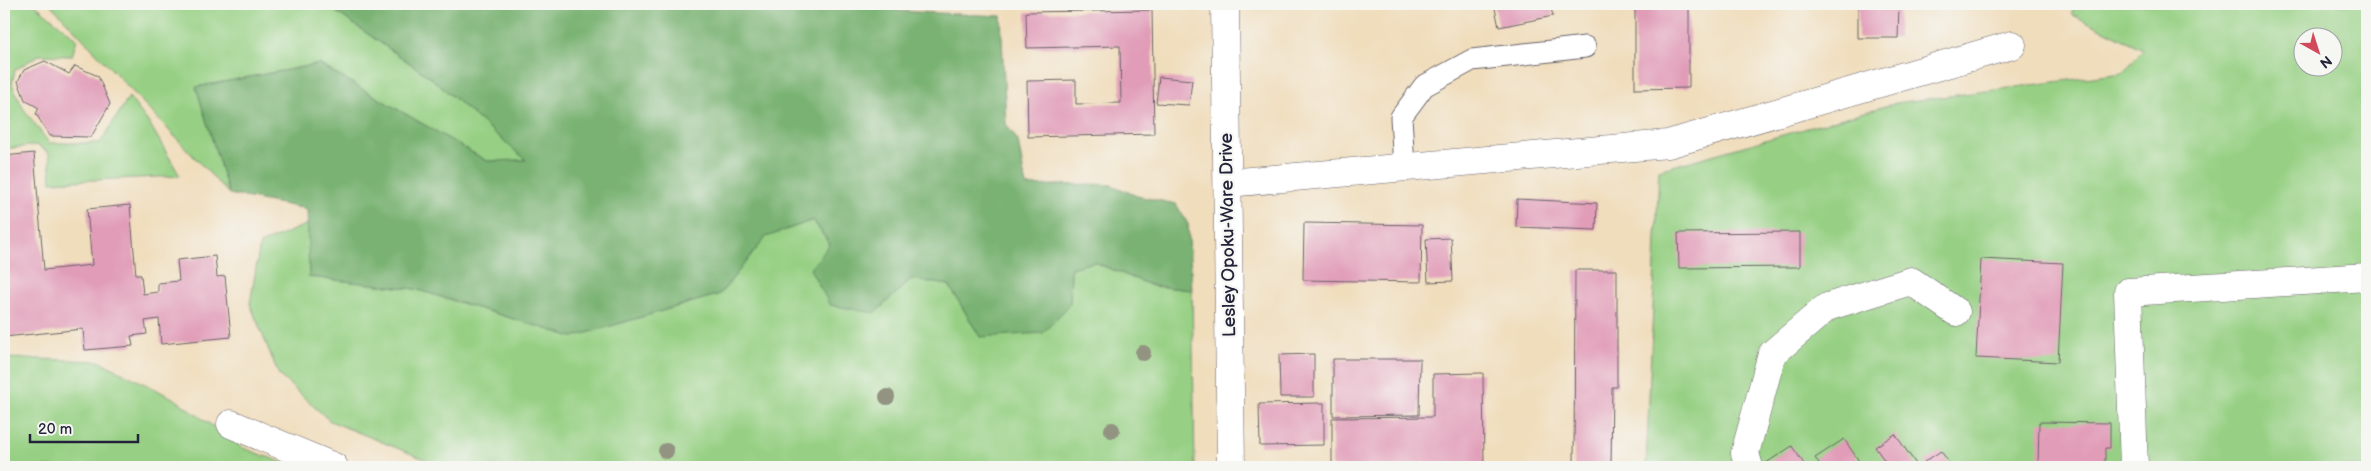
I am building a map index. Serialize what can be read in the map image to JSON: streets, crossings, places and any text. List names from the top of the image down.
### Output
{
  "streets": {
    "street": ["Lesley Opoku-Ware Drive"]
  },
  "scale_bar": "20 m",
  "north": "bottom right"
}
